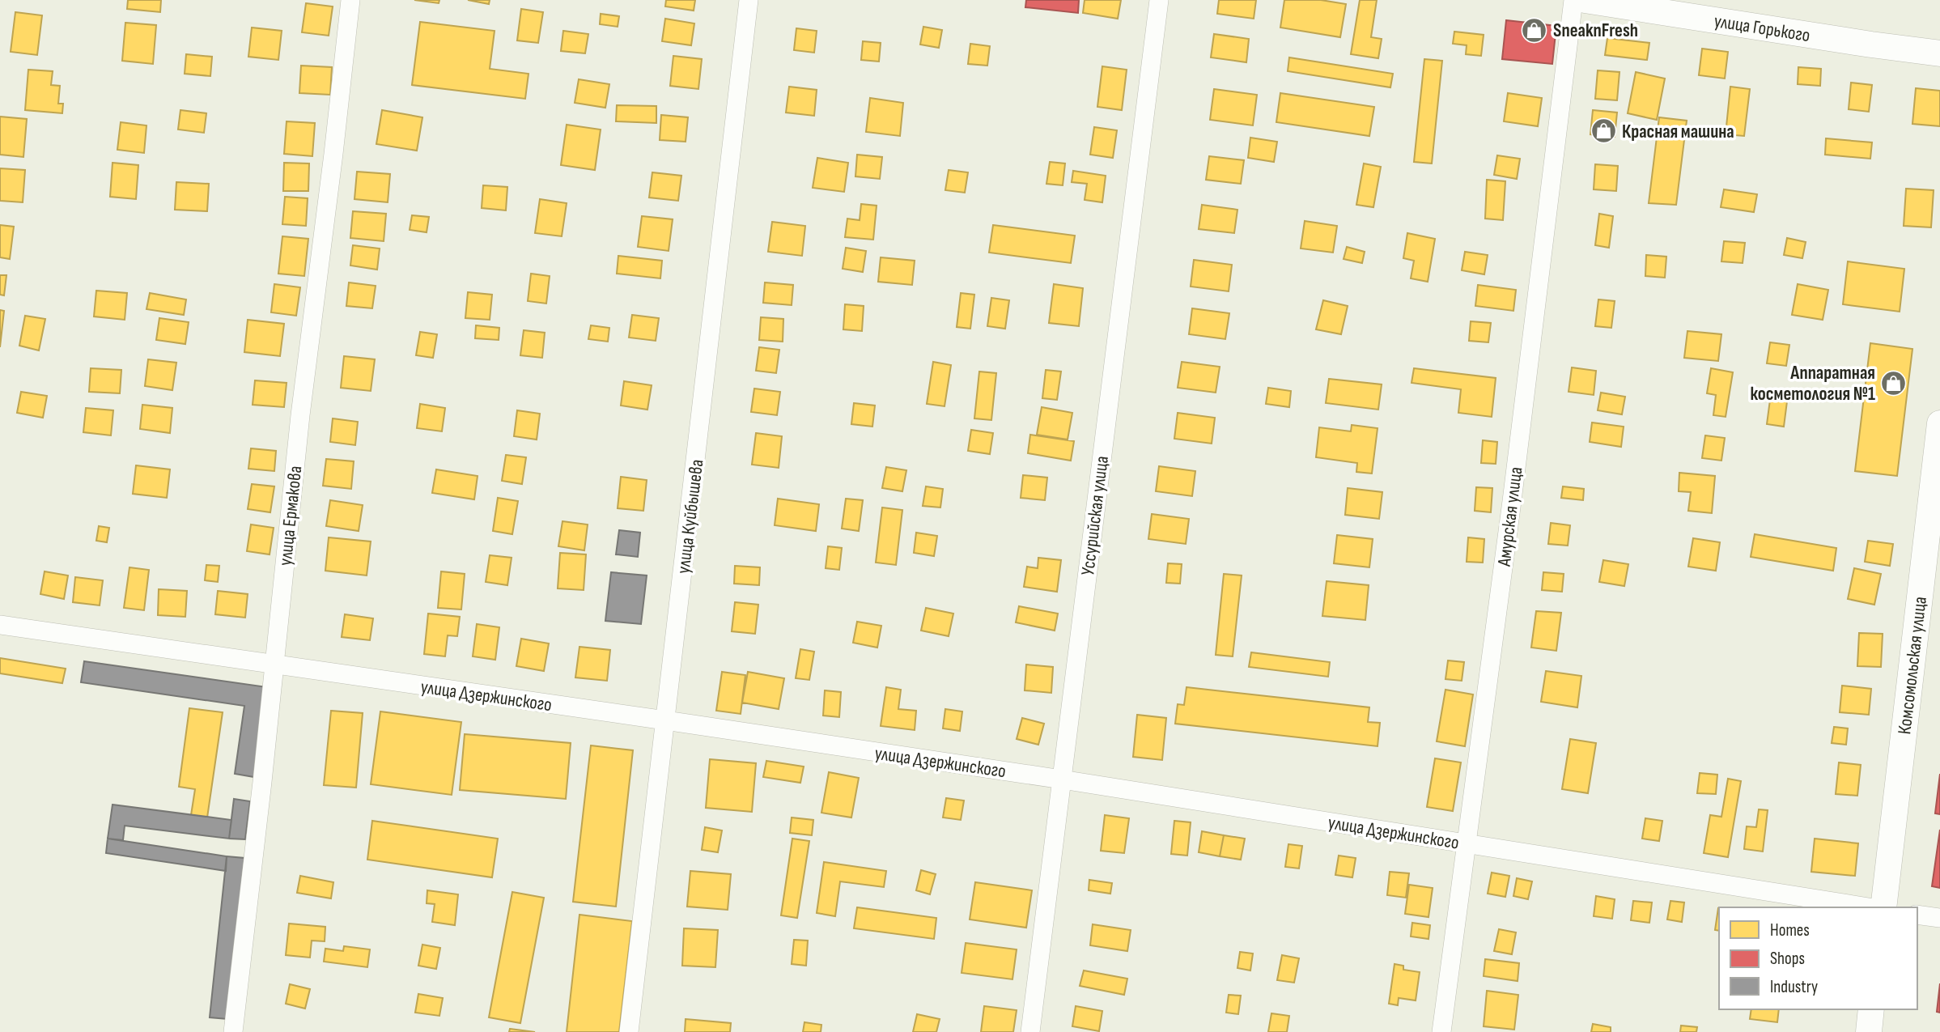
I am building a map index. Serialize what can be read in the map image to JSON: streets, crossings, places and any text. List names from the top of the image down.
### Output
{
  "streets": {
    "main road": ["улица Горького", "Комсомольская улица"],
    "street": [
      "улица Ермакова",
      "Уссурийская улица",
      "улица Куйбышева",
      "Амурская улица",
      "улица Дзержинского"
    ]
  },
  "crossings": [
    ["улица Ермакова", "улица Дзержинского"],
    ["Уссурийская улица", "улица Дзержинского"],
    ["улица Куйбышева", "улица Дзержинского"],
    ["Амурская улица", "улица Дзержинского"]
  ],
  "places": {
    "shop": ["SneaknFresh", "Красная машина", "Аппаратная косметология №1"]
  },
  "legend": ["Homes", "Shops", "Industry"]
}
